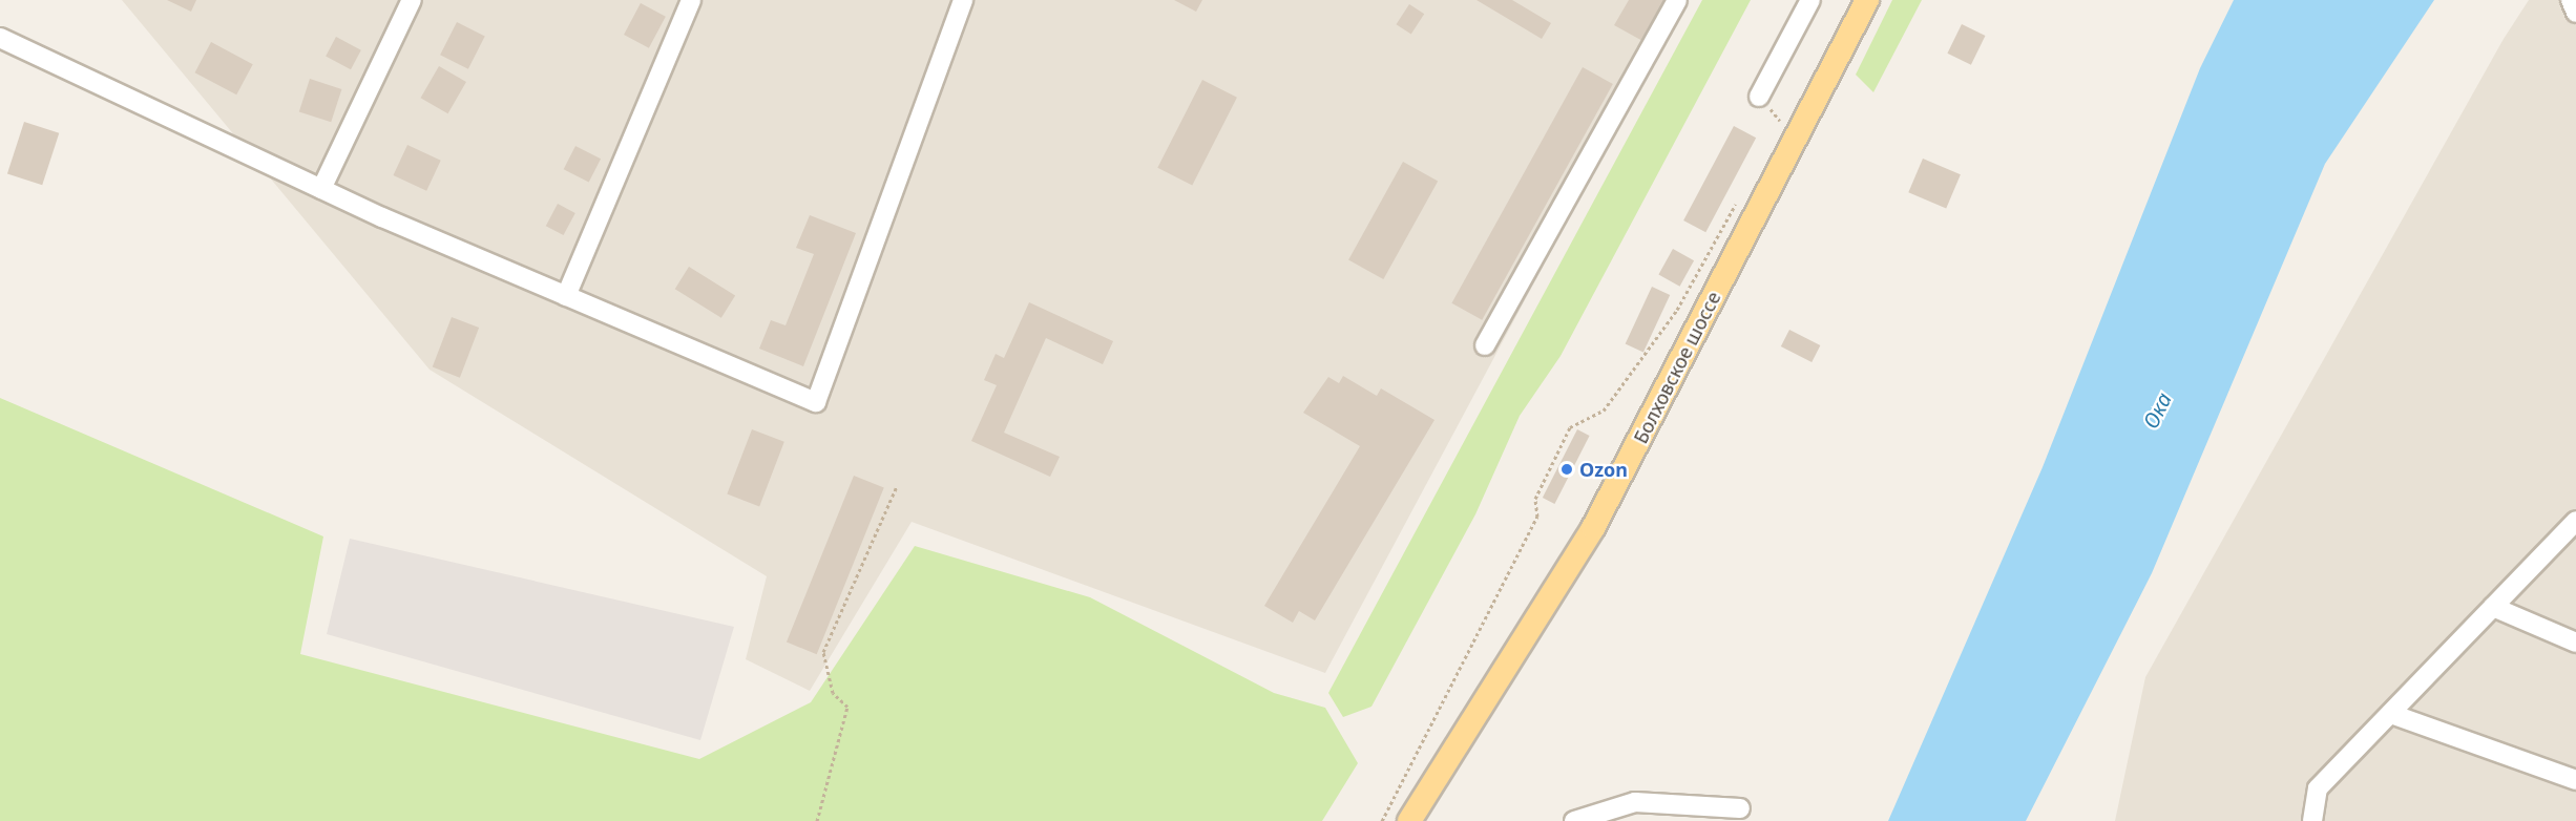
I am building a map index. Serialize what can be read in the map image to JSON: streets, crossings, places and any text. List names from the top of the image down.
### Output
{
  "streets": {
    "main road": ["Болховское шоссе"]
  },
  "water": ["Ока"],
  "places": ["Ozon"]
}
